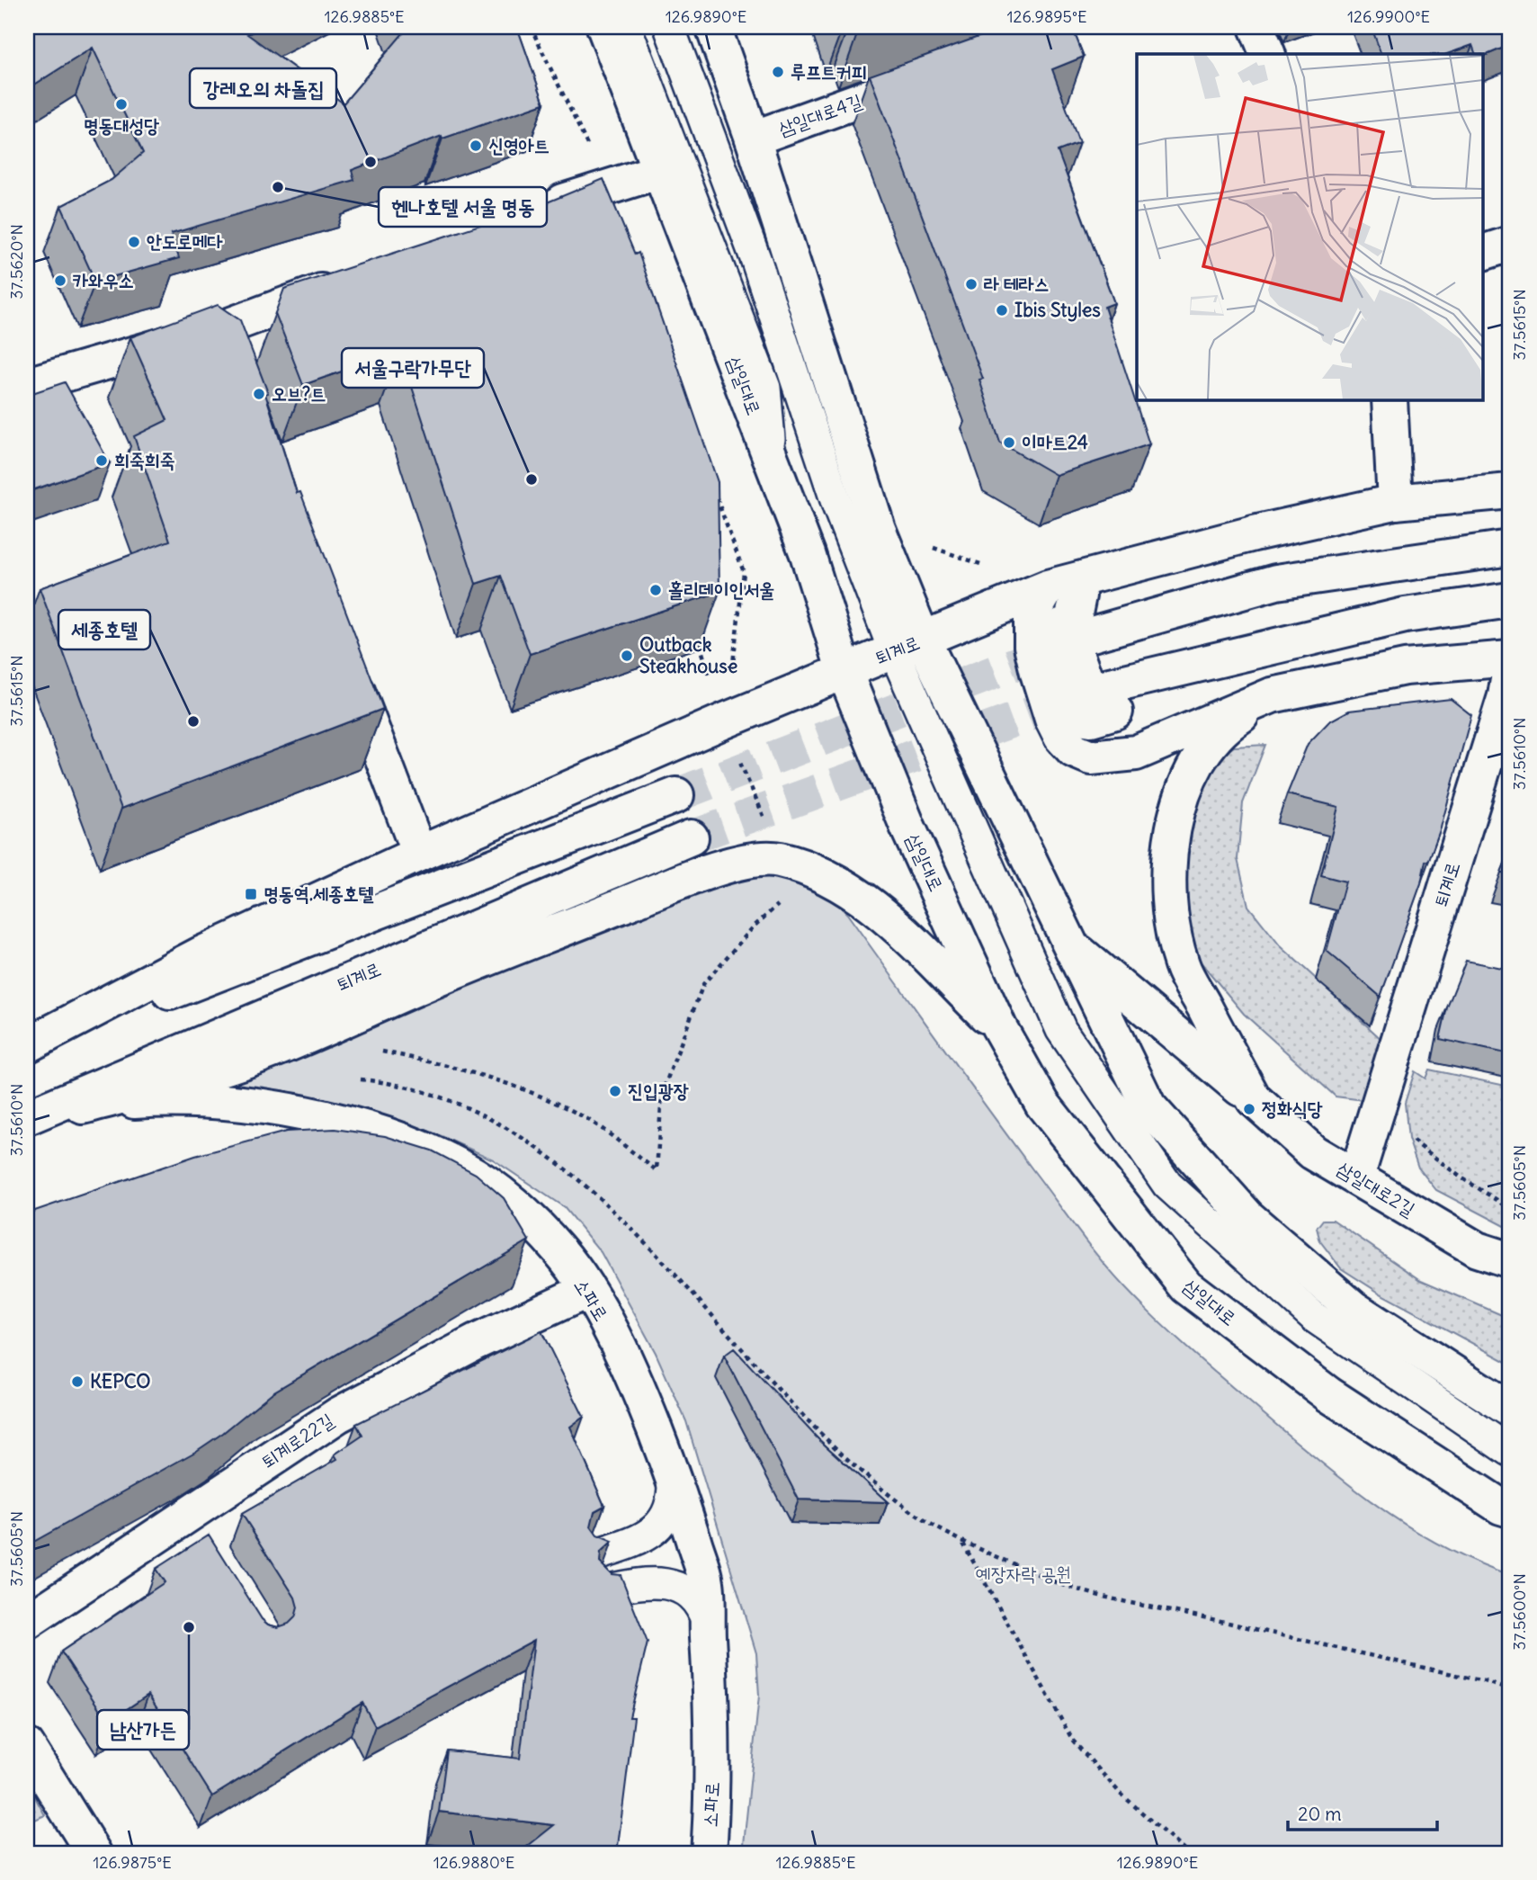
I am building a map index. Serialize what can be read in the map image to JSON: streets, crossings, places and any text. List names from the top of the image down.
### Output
{
  "streets": {
    "main road": [
      "삼일대로4길",
      "삼일대로",
      "퇴계로",
      "삼일대로2길",
      "소파로",
      "퇴계로22길"
    ]
  },
  "crossings": [
    ["삼일대로", "퇴계로"],
    ["퇴계로", "삼일대로2길"],
    ["소파로", "퇴계로22길"]
  ],
  "parks": ["예장자락 공원"],
  "places": {
    "other": [
      "루프트커피",
      "명동대성당",
      "신영아트",
      "강레오의 차돌집",
      "헨나호텔 서울 명동",
      "안도로메다",
      "카와우소",
      "라 테라스",
      "Ibis Styles",
      "오브?트",
      "이마트24",
      "희죽희죽",
      "서울구락가무단",
      "홀리데이인서울",
      "Outback Steakhouse",
      "세종호텔",
      "진입광장",
      "정화식당",
      "KEPCO",
      "남산가든"
    ],
    "transit": ["명동역.세종호텔"]
  },
  "scale_bar": "20 m",
  "coordinates": [
    "126.9885°E",
    "126.9890°E",
    "126.9895°E",
    "126.9900°E",
    "37.5620°N",
    "37.5615°N",
    "37.5610°N",
    "37.5605°N",
    "37.5600°N",
    "126.9875°E",
    "126.9880°E"
  ]
}
